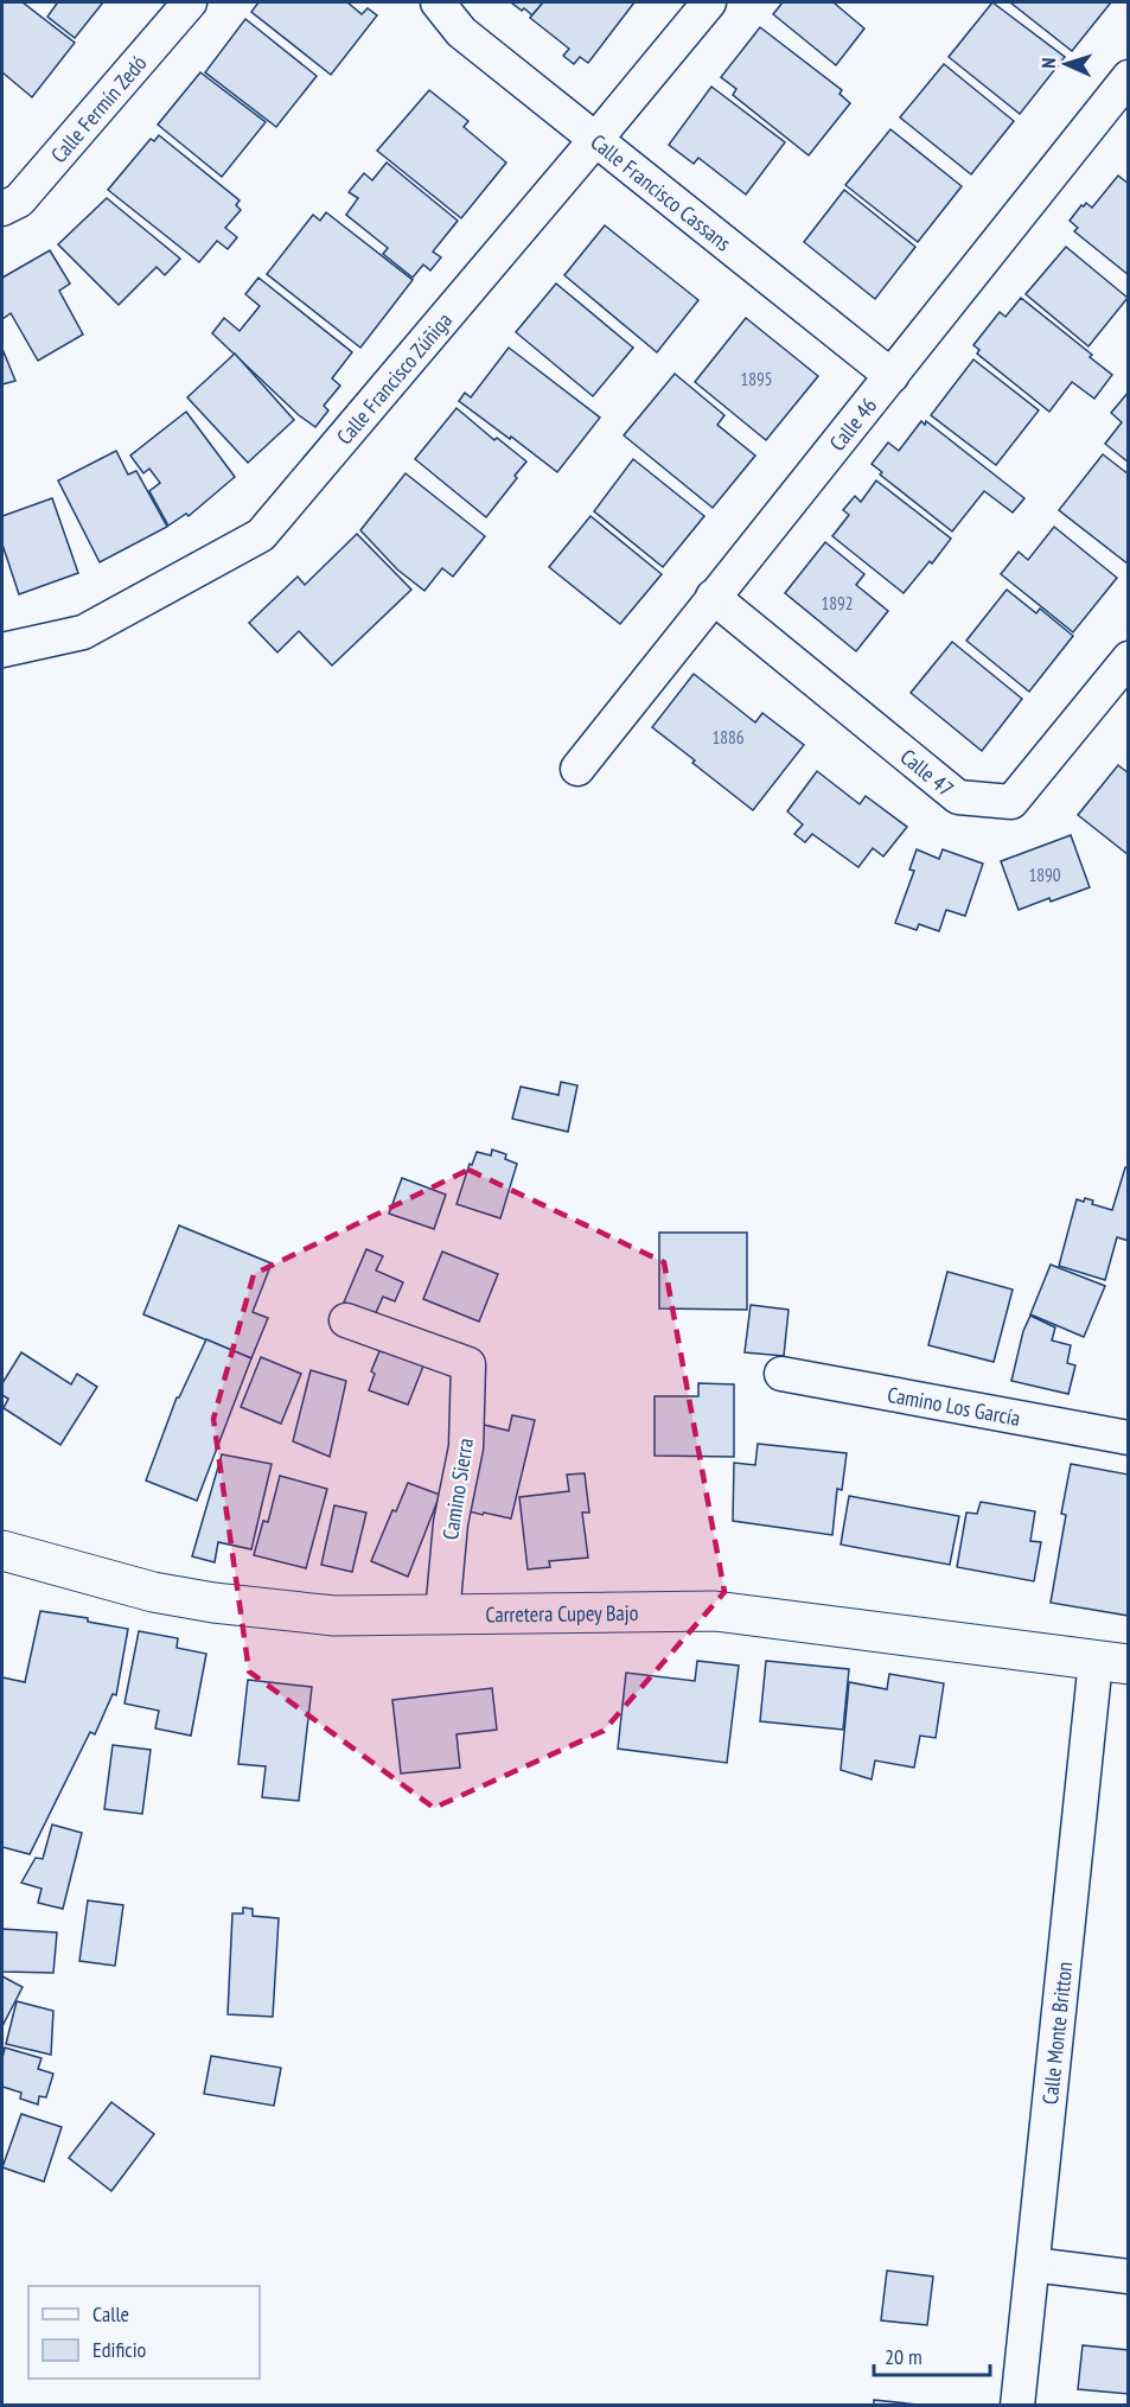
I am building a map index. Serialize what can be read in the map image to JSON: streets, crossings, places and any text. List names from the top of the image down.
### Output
{
  "streets": {
    "street": [
      "Calle Fermín Zedó",
      "Calle Francisco Cassans",
      "Calle Francisco Zúñiga",
      "Calle 46",
      "Calle 47",
      "Camino Los García",
      "Camino Sierra",
      "Carretera Cupey Bajo",
      "Calle Monte Britton"
    ]
  },
  "crossings": [
    ["Calle Francisco Cassans", "Calle Francisco Zúñiga"],
    ["Calle Francisco Cassans", "Calle 46"],
    ["Calle 46", "Calle 47"],
    ["Camino Sierra", "Carretera Cupey Bajo"],
    ["Carretera Cupey Bajo", "Calle Monte Britton"]
  ],
  "house_numbers": [
    "1895",
    "1892",
    "1886",
    "1890"
  ],
  "legend": ["Calle", "Edificio"],
  "scale_bar": "20 m",
  "north": "left"
}
